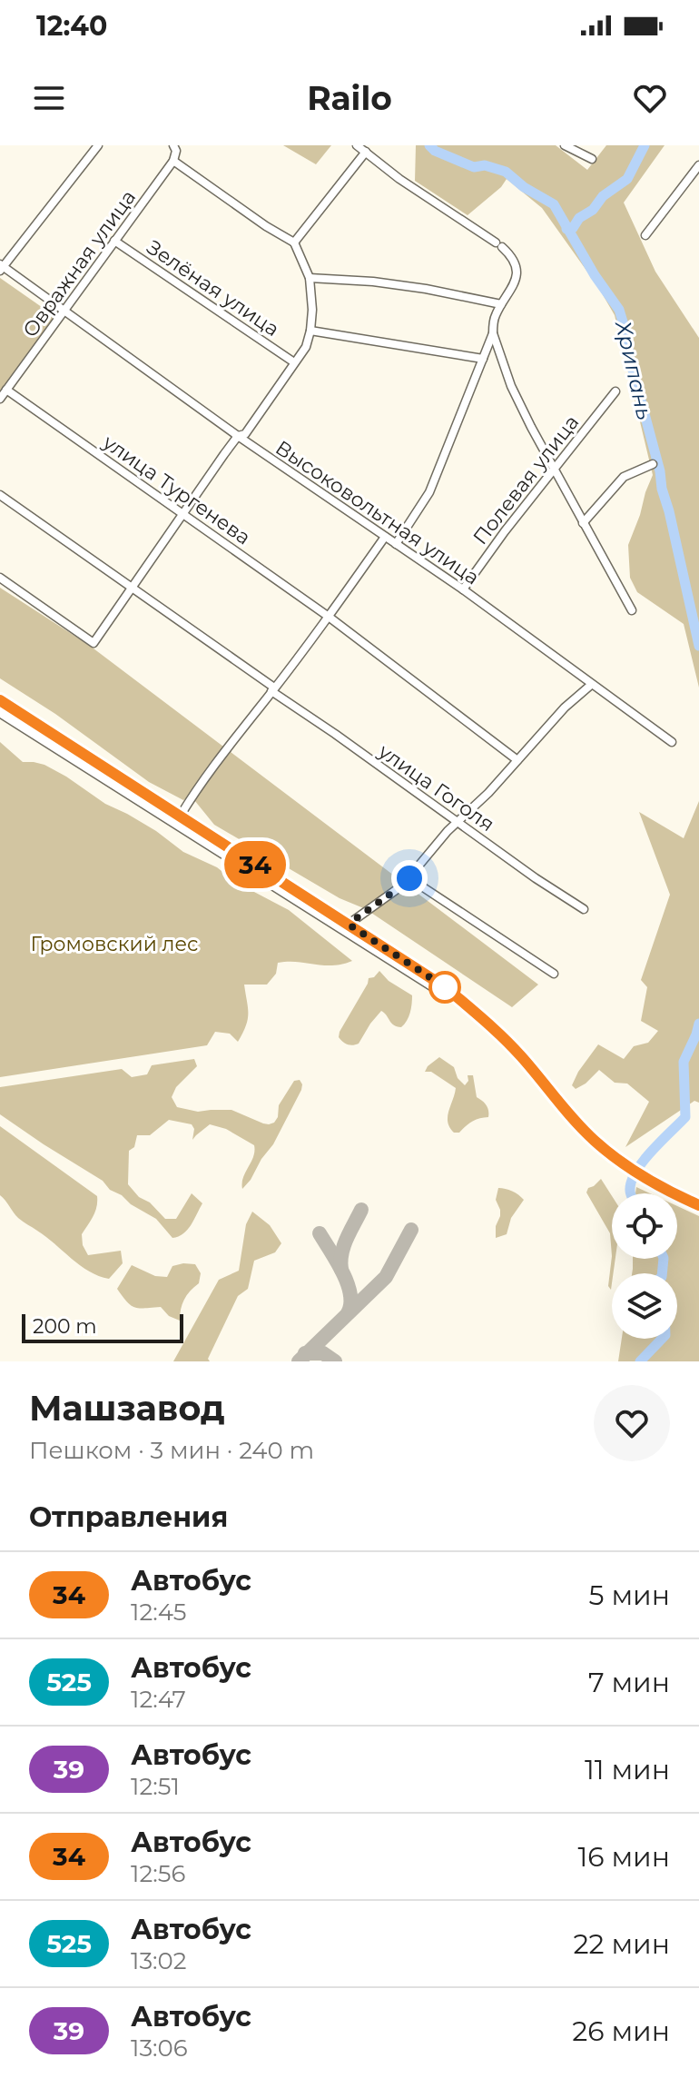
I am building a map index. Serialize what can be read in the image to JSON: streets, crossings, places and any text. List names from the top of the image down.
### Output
{
  "streets": {
    "street": [
      "Овражная улица",
      "Зелёная улица",
      "Полевая улица",
      "улица Тургенева",
      "Высоковольтная улица",
      "улица Гоголя"
    ]
  },
  "crossings": [
    ["Овражная улица", "Зелёная улица"],
    ["Овражная улица", "улица Тургенева"],
    ["Овражная улица", "Высоковольтная улица"],
    ["Полевая улица", "Высоковольтная улица"]
  ],
  "water": ["Хрипань"],
  "parks": ["Громовский лес"],
  "lines": ["bus line 34"],
  "scale_bar": "200 m",
  "page": {
    "status": "12:40",
    "header": "Railo",
    "on_map": "34",
    "scale": "200 m",
    "heading": [
      ["Машзавод", "Пешком · 3 мин · 240 m"],
      "Отправления"
    ],
    "list": [
      {
        "mark": "34",
        "name": "Автобус",
        "note": "12:45",
        "value": "5 мин"
      },
      {
        "mark": "525",
        "name": "Автобус",
        "note": "12:47",
        "value": "7 мин"
      },
      {
        "mark": "39",
        "name": "Автобус",
        "note": "12:51",
        "value": "11 мин"
      },
      {
        "mark": "34",
        "name": "Автобус",
        "note": "12:56",
        "value": "16 мин"
      },
      {
        "mark": "525",
        "name": "Автобус",
        "note": "13:02",
        "value": "22 мин"
      },
      {
        "mark": "39",
        "name": "Автобус",
        "note": "13:06",
        "value": "26 мин"
      }
    ]
  }
}
